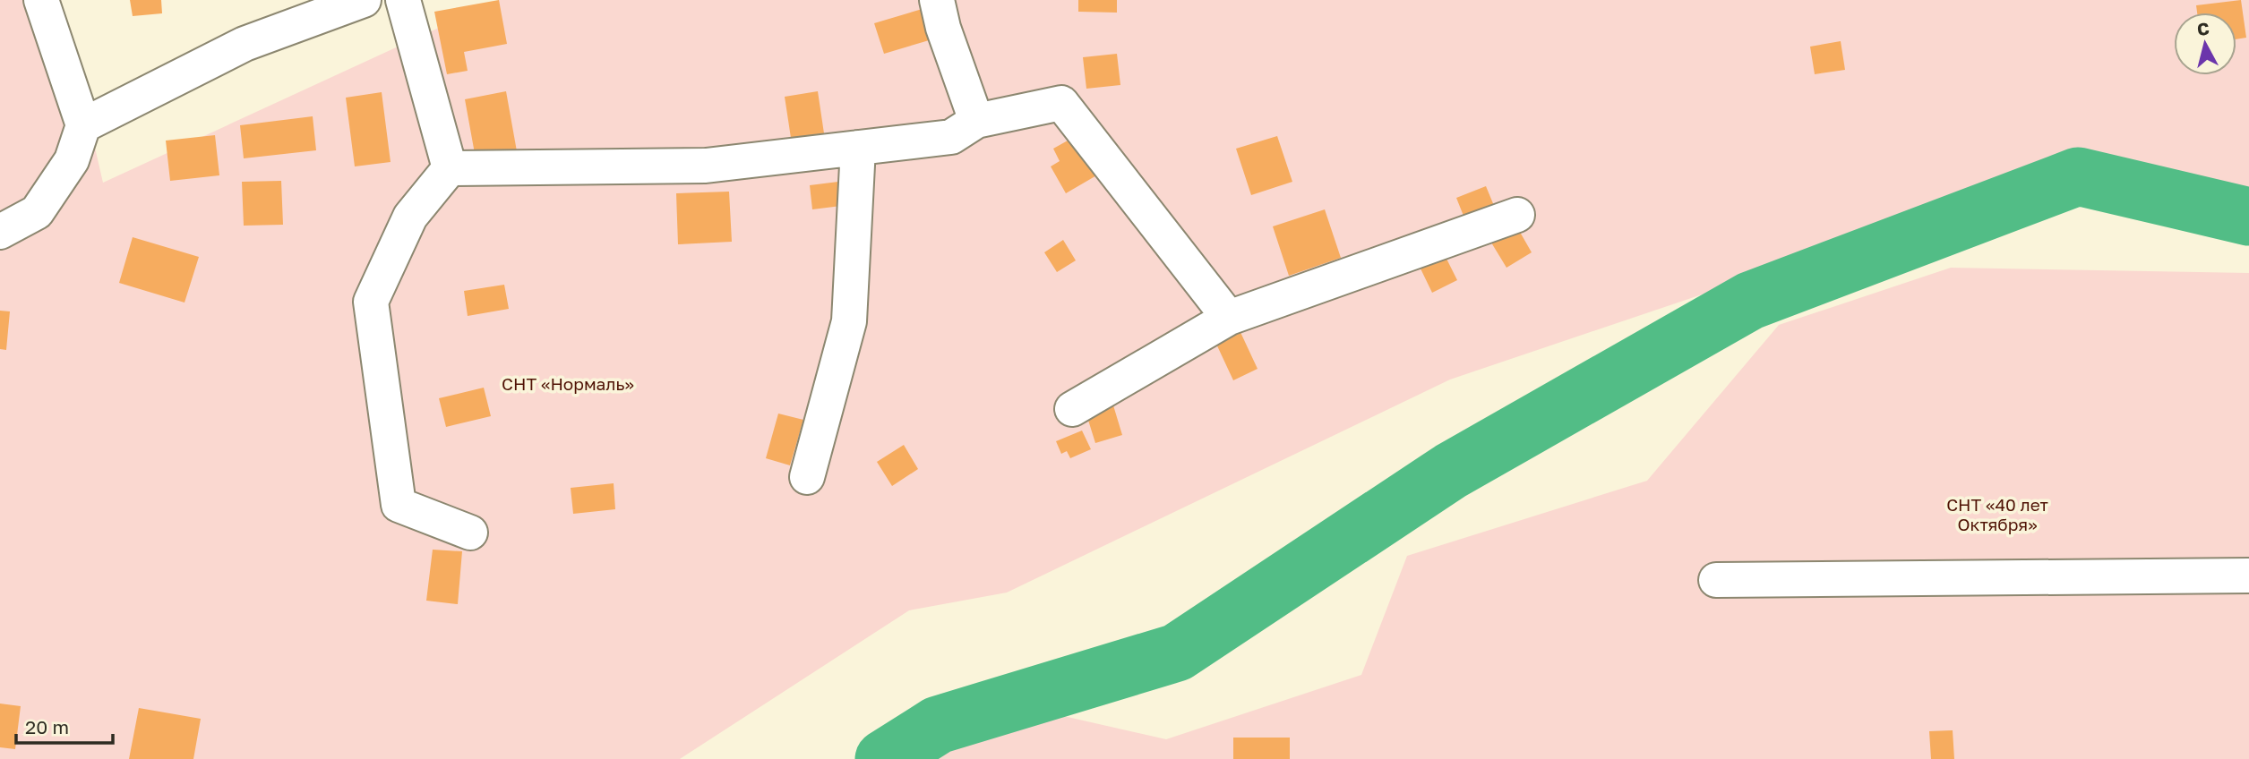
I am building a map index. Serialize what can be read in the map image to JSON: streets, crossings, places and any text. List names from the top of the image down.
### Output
{
  "parks": ["СНТ «Нормаль»", "СНТ «40 лет Октября»"],
  "scale_bar": "20 m",
  "north": "top"
}
